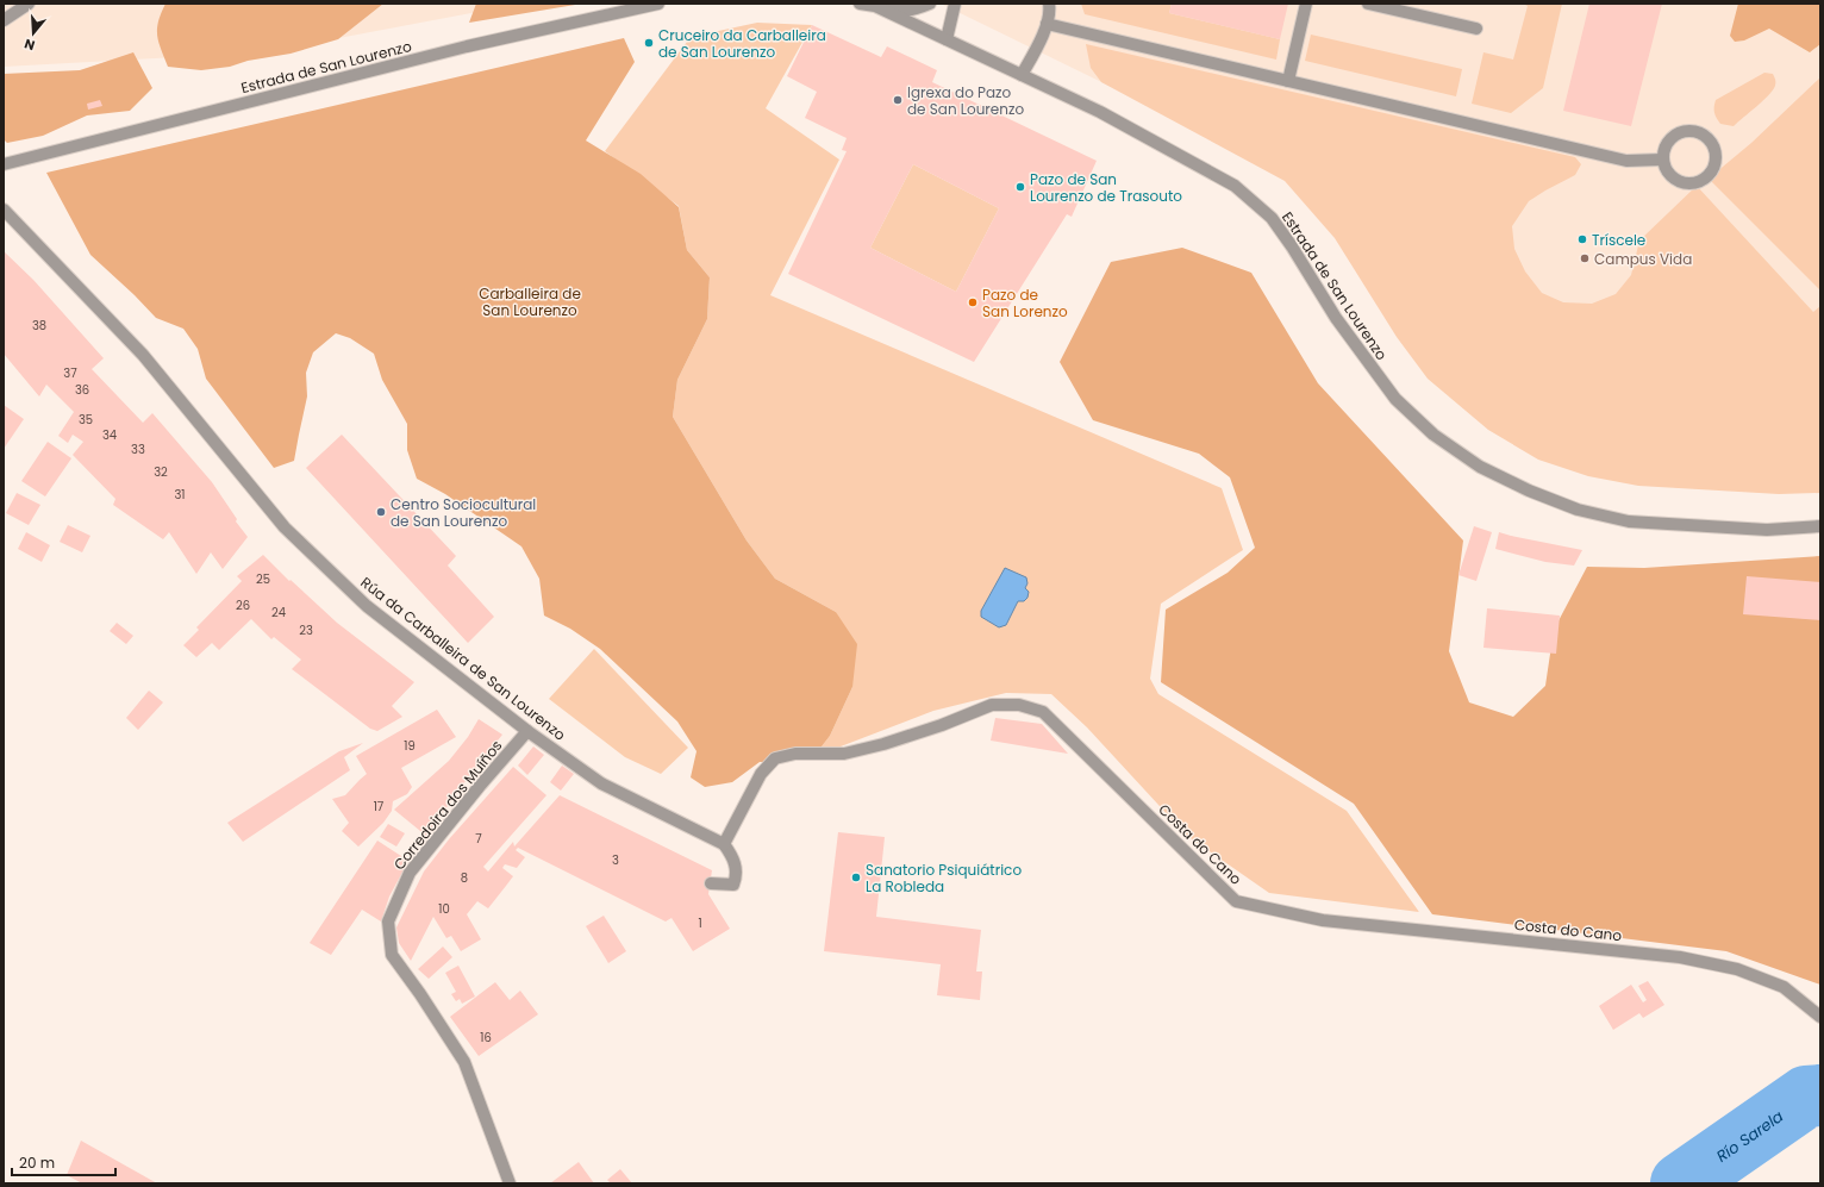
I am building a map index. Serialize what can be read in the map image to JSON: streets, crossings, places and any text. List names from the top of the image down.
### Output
{
  "streets": {
    "street": [
      "Estrada de San Lourenzo",
      "Rúa da Carballeira de San Lourenzo",
      "Corredoira dos Muíños",
      "Costa do Cano"
    ]
  },
  "crossings": [
    ["Rúa da Carballeira de San Lourenzo", "Corredoira dos Muíños"],
    ["Rúa da Carballeira de San Lourenzo", "Costa do Cano"]
  ],
  "water": ["Río Sarela"],
  "parks": ["Carballeira de San Lourenzo"],
  "places": [
    "Cruceiro da Carballeira de San Lourenzo",
    "Igrexa do Pazo de San Lourenzo",
    "Pazo de San Lourenzo de Trasouto",
    "Tríscele",
    "Campus Vida",
    "Pazo de San Lorenzo",
    "Centro Sociocultural de San Lourenzo",
    "Sanatorio Psiquiátrico La Robleda"
  ],
  "house_numbers": [
    "38",
    "37",
    "36",
    "35",
    "34",
    "33",
    "32",
    "31",
    "25",
    "26",
    "24",
    "23",
    "19",
    "17",
    "7",
    "3",
    "8",
    "10",
    "1",
    "16"
  ],
  "scale_bar": "20 m",
  "north": "bottom"
}
